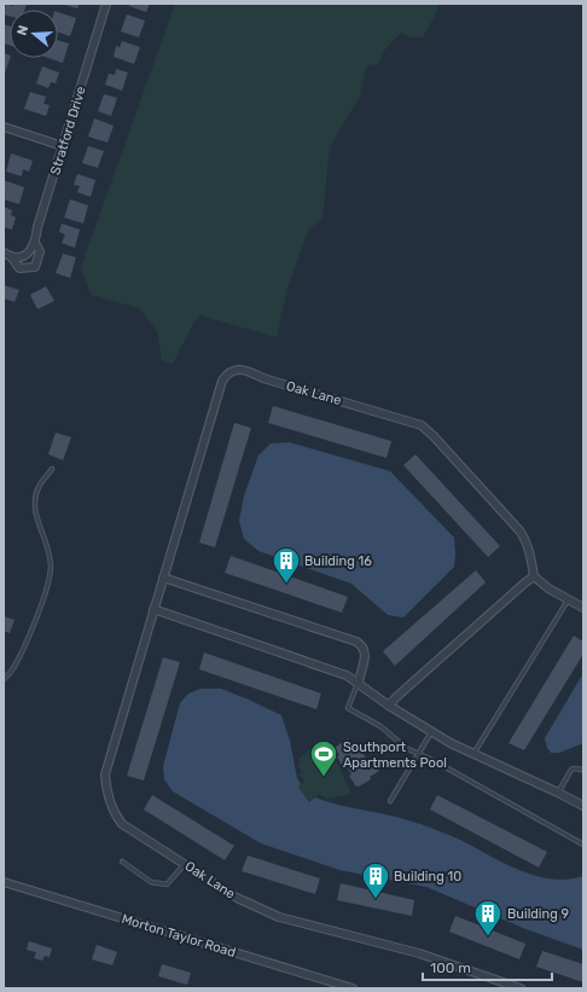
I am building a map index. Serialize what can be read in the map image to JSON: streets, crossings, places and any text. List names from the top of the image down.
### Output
{
  "streets": {
    "street": ["Stratford Drive", "Oak Lane", "Morton Taylor Road"]
  },
  "places": {
    "building": ["Building 16", "Building 10", "Building 9"],
    "sports": ["Southport Apartments Pool"]
  },
  "scale_bar": "100 m",
  "north": "left"
}
